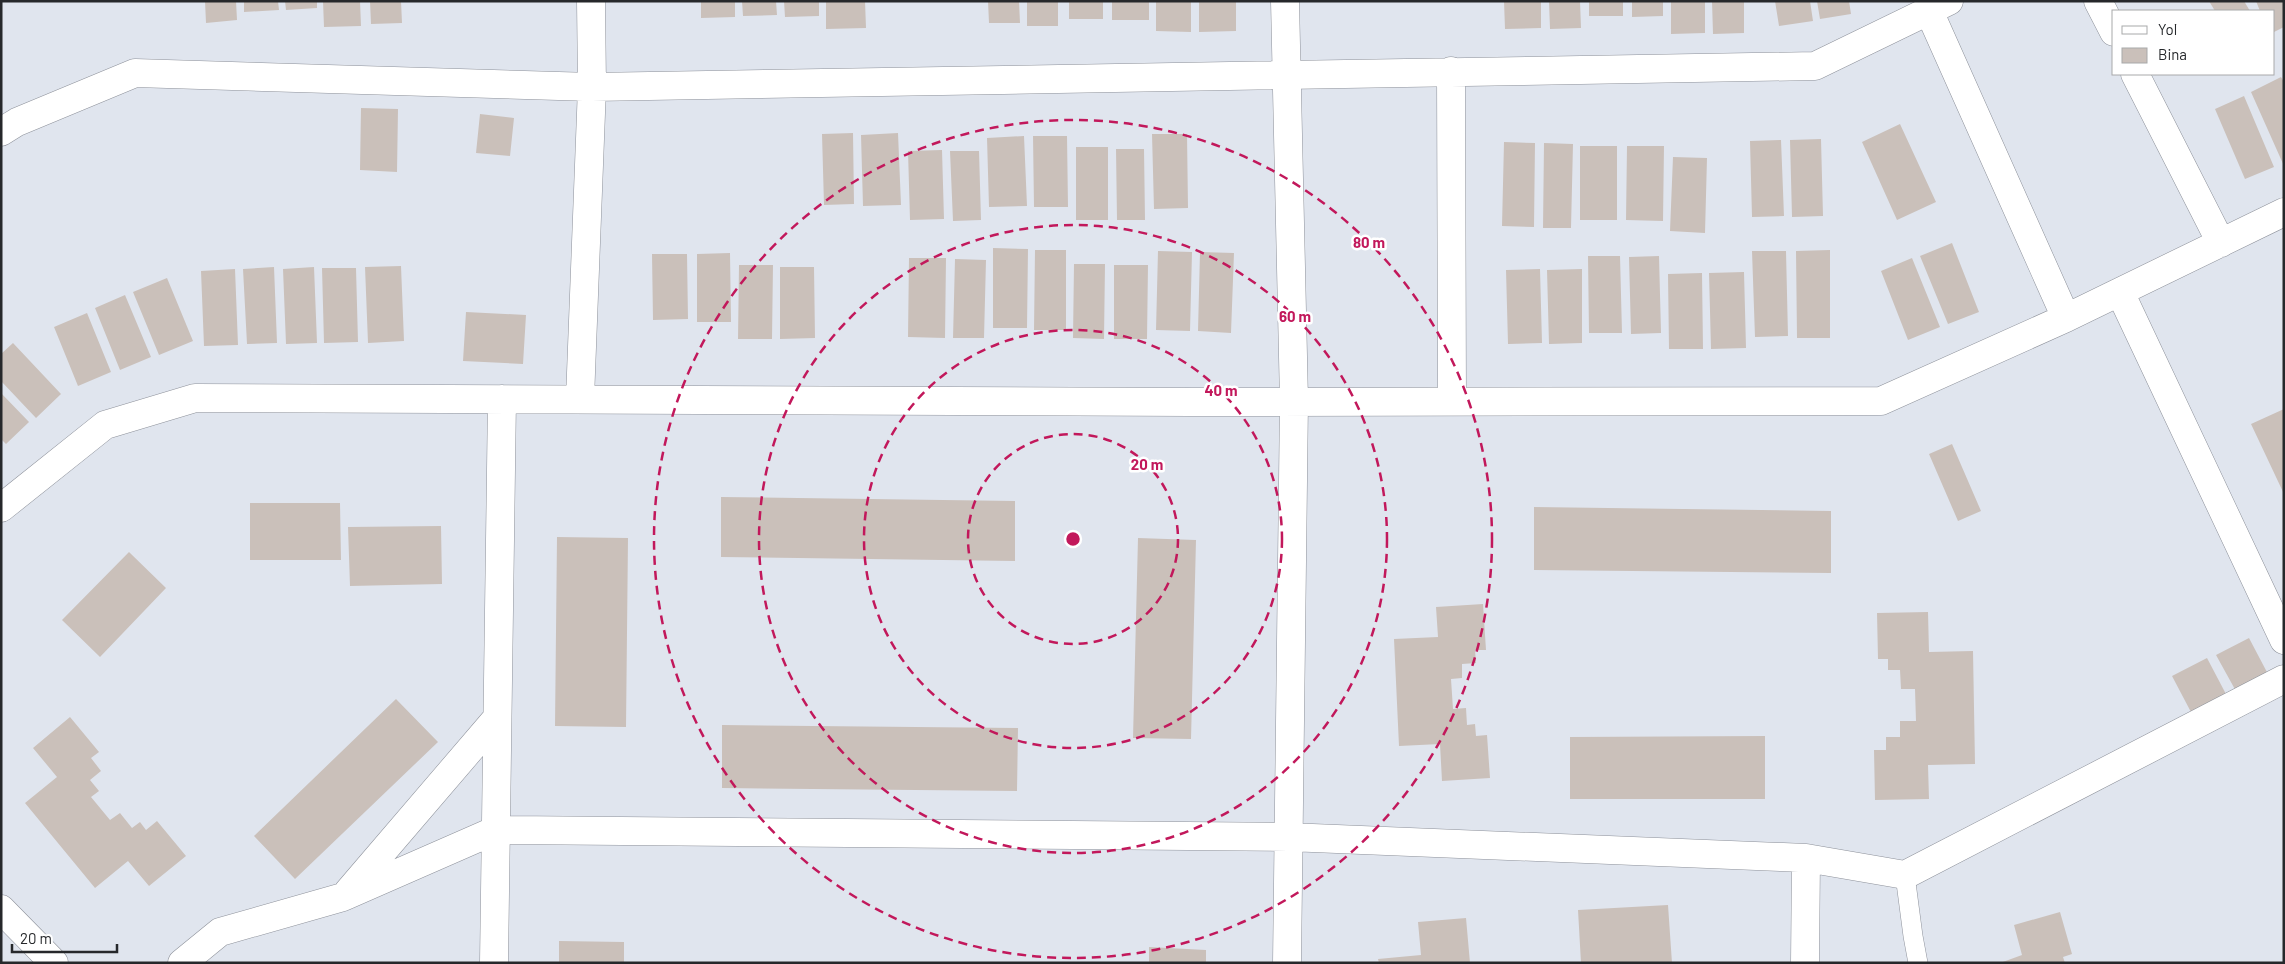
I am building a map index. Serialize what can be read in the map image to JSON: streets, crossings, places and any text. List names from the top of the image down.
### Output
{
  "legend": ["Yol", "Bina"],
  "scale_bar": "20 m",
  "rings": [
    "80 m",
    "60 m",
    "40 m",
    "20 m"
  ]
}
